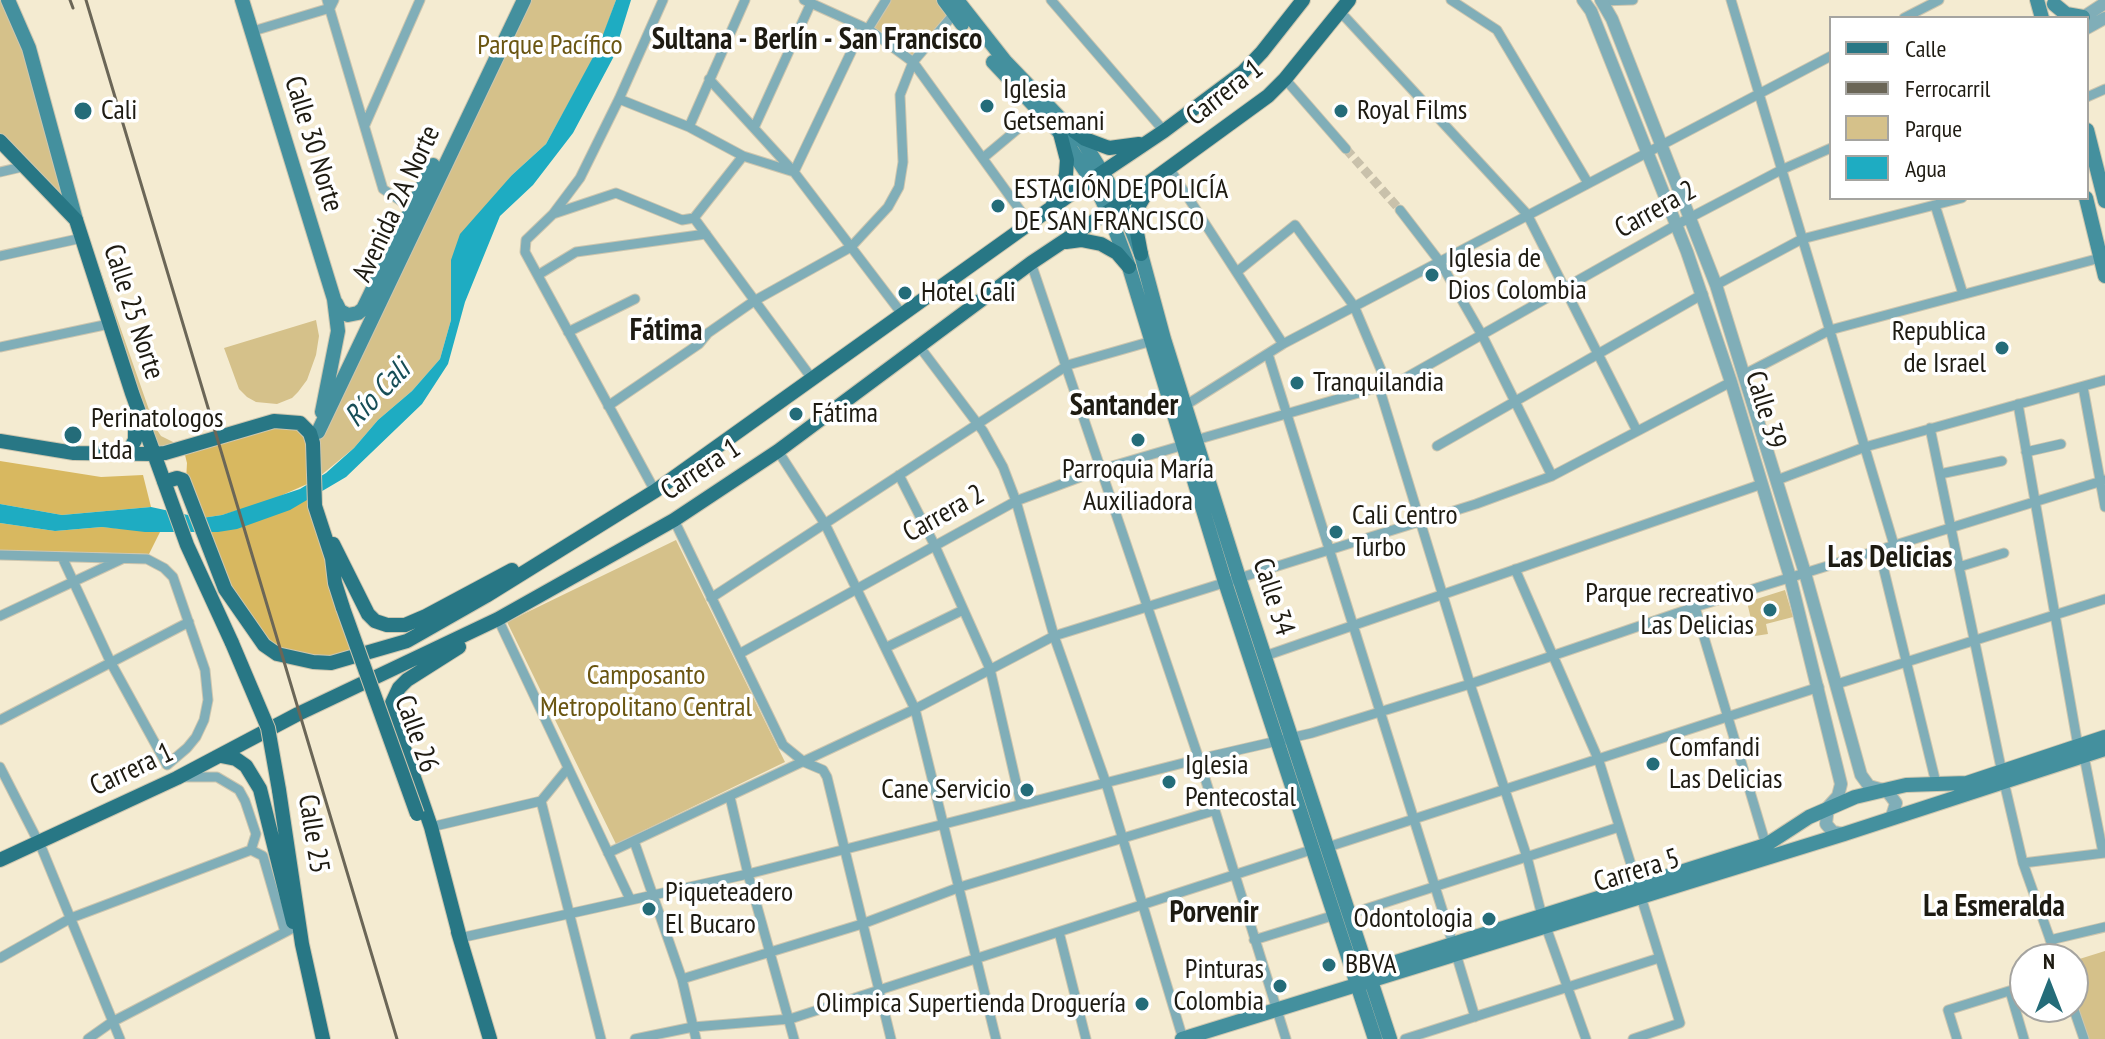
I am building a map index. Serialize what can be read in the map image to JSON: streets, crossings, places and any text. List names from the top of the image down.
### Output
{
  "streets": {
    "main road": [
      "Carrera 1",
      "Calle 30 Norte",
      "Avenida 2A Norte",
      "Calle 25 Norte",
      "Calle 34",
      "Calle 26",
      "Calle 25",
      "Carrera 5"
    ],
    "street": ["Carrera 2", "Calle 39"]
  },
  "crossings": [
    ["Carrera 1", "Calle 25 Norte"],
    ["Carrera 1", "Calle 34"],
    ["Calle 30 Norte", "Avenida 2A Norte"],
    ["Calle 30 Norte", "Calle 26"],
    ["Avenida 2A Norte", "Calle 26"],
    ["Carrera 2", "Calle 39"],
    ["Carrera 2", "Calle 34"],
    ["Calle 25 Norte", "Calle 25"],
    ["Calle 39", "Carrera 5"],
    ["Calle 34", "Carrera 5"]
  ],
  "districts": [
    "Sultana - Berlín - San Francisco",
    "Fátima",
    "Santander",
    "Las Delicias",
    "La Esmeralda",
    "Porvenir"
  ],
  "water": ["Río Cali"],
  "parks": ["Parque Pacífico", "Camposanto Metropolitano Central"],
  "places": [
    "Iglesia Getsemani",
    "Cali",
    "Royal Films",
    "ESTACIÓN DE POLICÍA DE SAN FRANCISCO",
    "Iglesia de Dios Colombia",
    "Hotel Cali",
    "Republica de Israel",
    "Tranquilandia",
    "Fátima",
    "Perinatologos Ltda",
    "Parroquia María Auxiliadora",
    "Cali Centro Turbo",
    "Parque recreativo Las Delicias",
    "Comfandi Las Delicias",
    "Iglesia Pentecostal",
    "Cane Servicio",
    "Piqueteadero El Bucaro",
    "Odontologia",
    "BBVA",
    "Pinturas Colombia",
    "Olimpica Supertienda Droguería"
  ],
  "legend": [
    "Calle",
    "Ferrocarril",
    "Parque",
    "Agua"
  ],
  "north": "top"
}
